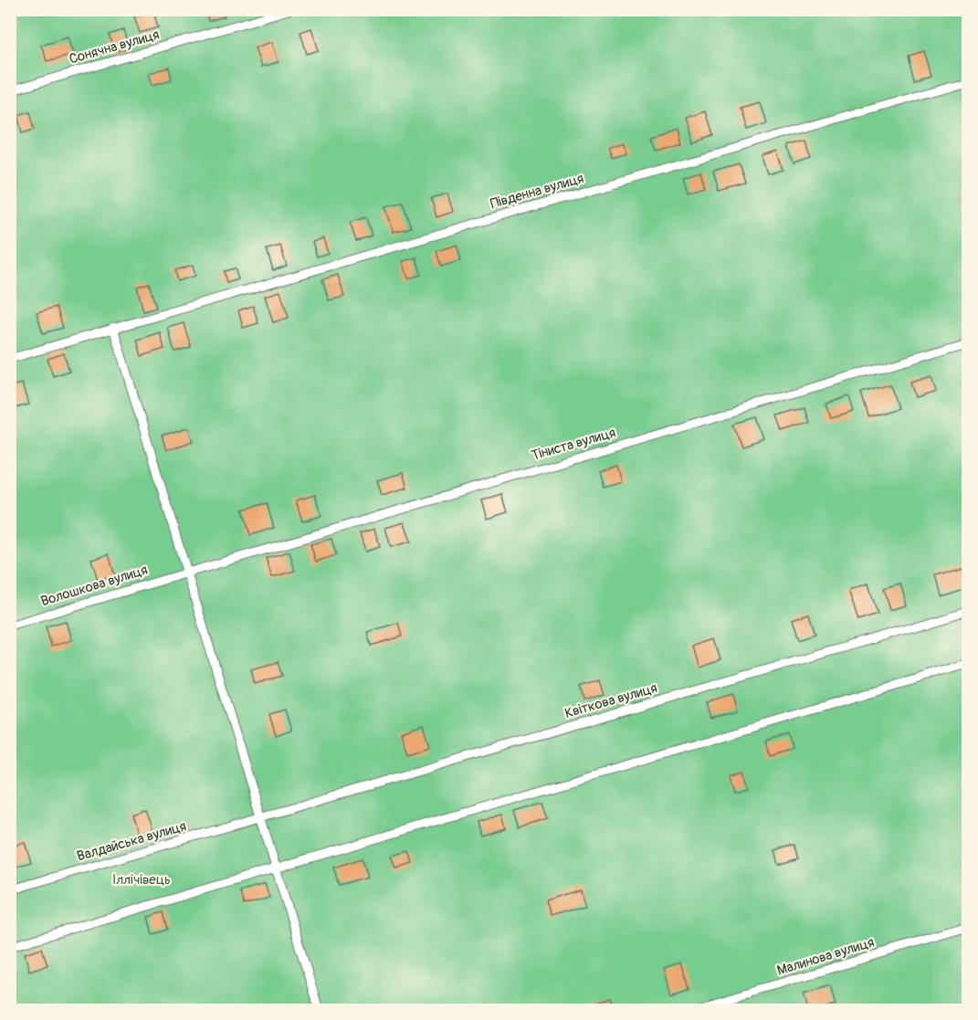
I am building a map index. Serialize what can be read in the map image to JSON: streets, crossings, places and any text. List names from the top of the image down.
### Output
{
  "streets": {
    "lane": [
      "Сонячна вулиця",
      "Південна вулиця",
      "Тіниста вулиця",
      "Волошкова вулиця",
      "Квіткова вулиця",
      "Валдайська вулиця",
      "Малинова вулиця"
    ]
  },
  "crossings": [
    ["Тіниста вулиця", "Волошкова вулиця"],
    ["Квіткова вулиця", "Валдайська вулиця"]
  ],
  "parks": ["Іллічівець"]
}
